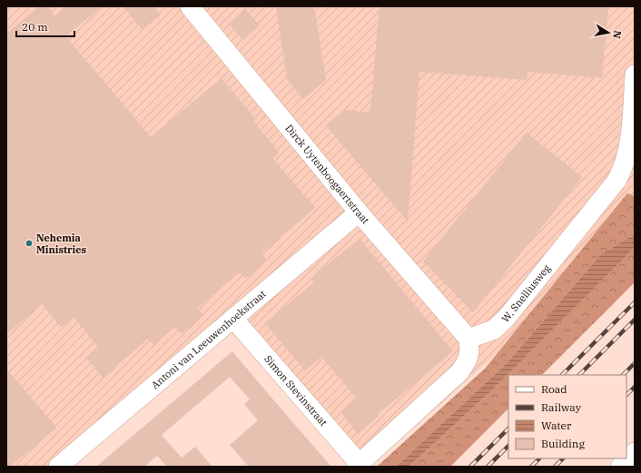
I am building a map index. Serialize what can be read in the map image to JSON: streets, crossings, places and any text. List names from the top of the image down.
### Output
{
  "streets": {
    "street": [
      "Dirck Uytenboogaertstraat",
      "W. Snelliusweg",
      "Antoni van Leeuwenhoekstraat",
      "Simon Stevinstraat"
    ]
  },
  "crossings": [
    ["Dirck Uytenboogaertstraat", "W. Snelliusweg"],
    ["Dirck Uytenboogaertstraat", "Antoni van Leeuwenhoekstraat"],
    ["Antoni van Leeuwenhoekstraat", "Simon Stevinstraat"]
  ],
  "places": ["Nehemia Ministries"],
  "legend": [
    "Road",
    "Railway",
    "Water",
    "Building"
  ],
  "scale_bar": "20 m",
  "north": "right"
}
